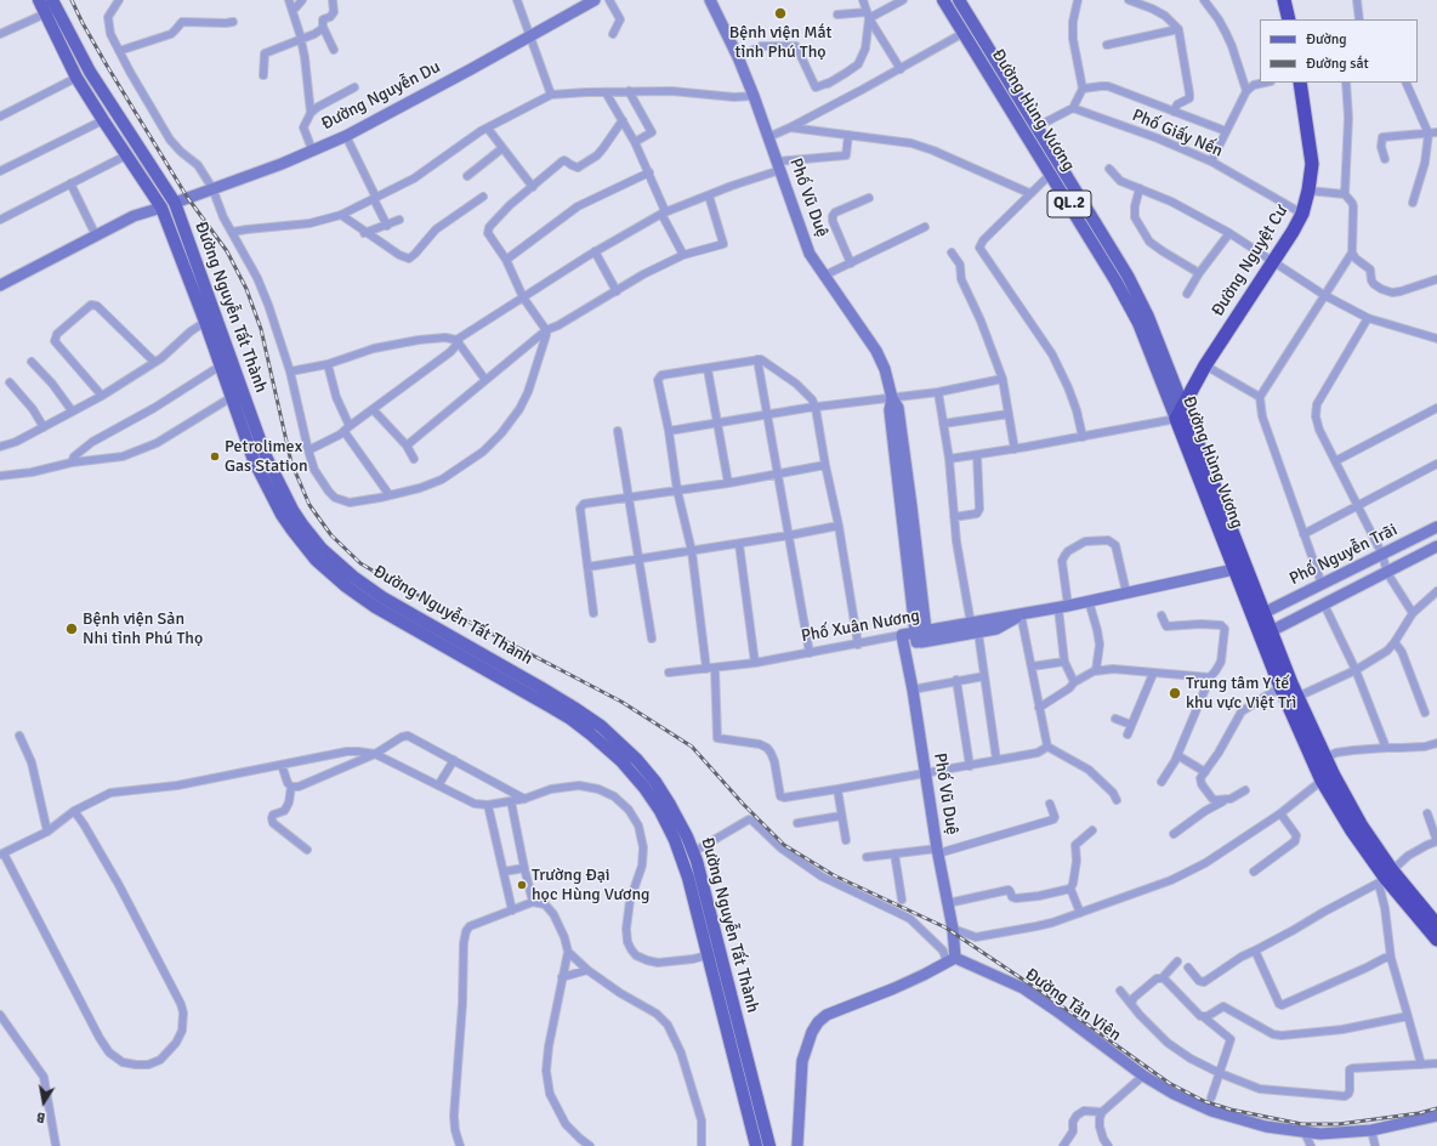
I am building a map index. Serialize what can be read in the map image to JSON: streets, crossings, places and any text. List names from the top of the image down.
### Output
{
  "streets": {
    "highway": ["Đường Hùng Vương", "QL.2", "Đường Nguyệt Cư"],
    "main road": ["Đường Nguyễn Tất Thành"],
    "street": [
      "Đường Nguyễn Du",
      "Phố Giấy Nến",
      "Phố Vũ Duệ",
      "Phố Nguyễn Trãi",
      "Phố Xuân Nương",
      "Đường Tản Viên"
    ]
  },
  "crossings": [
    ["Đường Nguyễn Du", "Đường Nguyễn Tất Thành"],
    ["Đường Hùng Vương", "Đường Nguyệt Cư"],
    ["Đường Hùng Vương", "Phố Nguyễn Trãi"],
    ["Đường Hùng Vương", "Phố Xuân Nương"],
    ["Phố Giấy Nến", "Đường Nguyệt Cư"],
    ["Phố Vũ Duệ", "Phố Xuân Nương"],
    ["Phố Vũ Duệ", "Đường Tản Viên"]
  ],
  "places": [
    "Bệnh viện Mắt tỉnh Phú Thọ",
    "Petrolimex Gas Station",
    "Bệnh viện Sản Nhi tỉnh Phú Thọ",
    "Trung tâm Y tế khu vực Việt Trì",
    "Trường Đại học Hùng Vương"
  ],
  "legend": ["Đường", "Đường sắt"],
  "north": "bottom"
}
